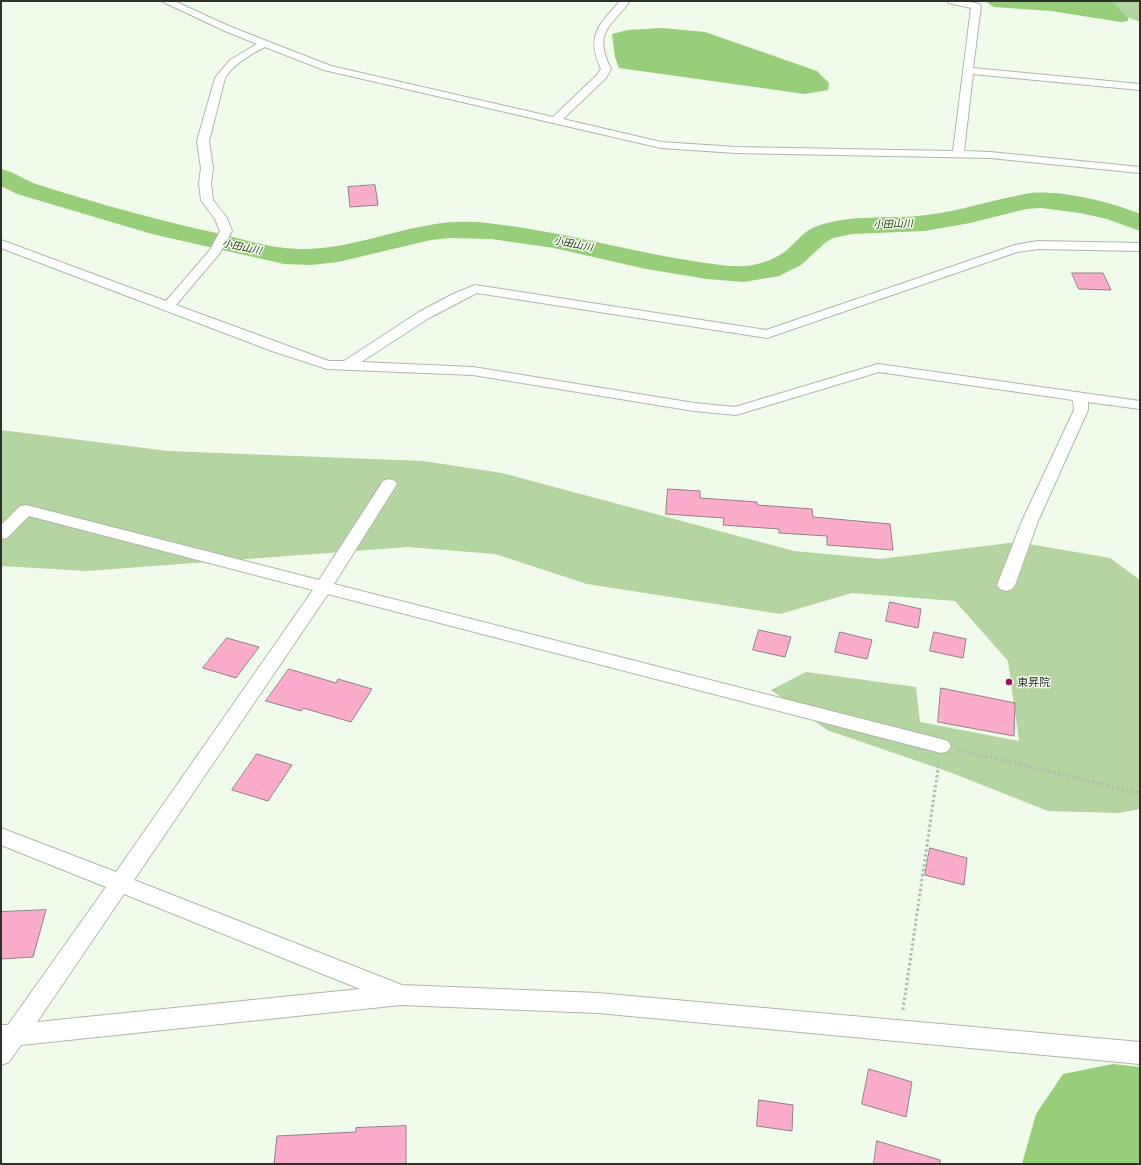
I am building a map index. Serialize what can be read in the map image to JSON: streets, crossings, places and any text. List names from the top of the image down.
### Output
{
  "water": ["小田山川"],
  "places": ["東昇院"]
}
